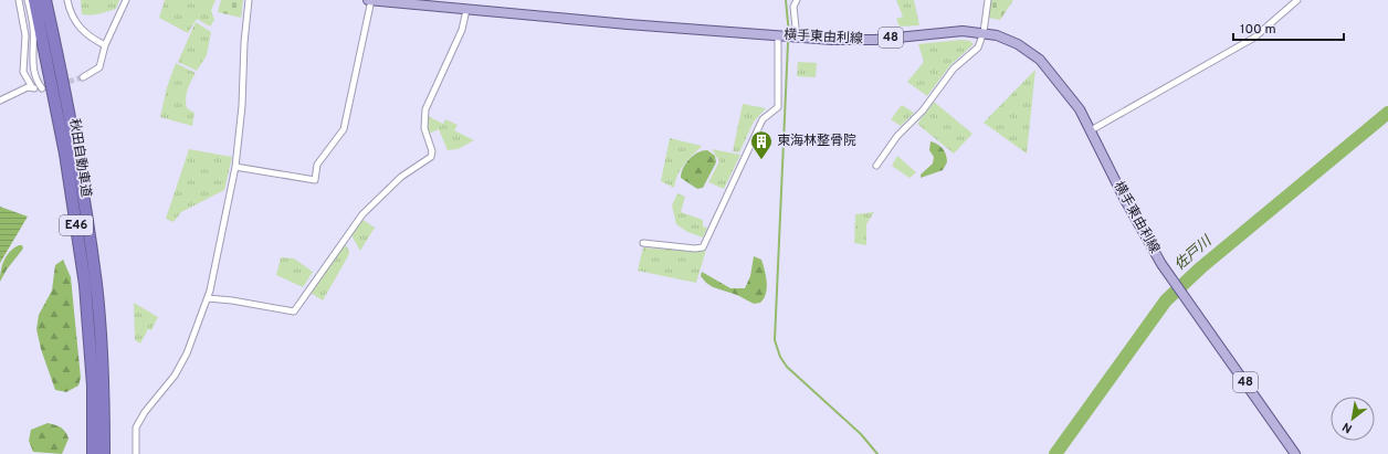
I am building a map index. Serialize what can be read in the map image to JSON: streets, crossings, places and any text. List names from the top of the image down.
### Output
{
  "streets": {
    "highway": ["秋田自動車道", "E46"],
    "main road": ["横手東由利線", "48"]
  },
  "water": ["佐戸川"],
  "places": {
    "building": ["東海林整骨院"]
  },
  "scale_bar": "100 m",
  "north": "bottom left"
}
